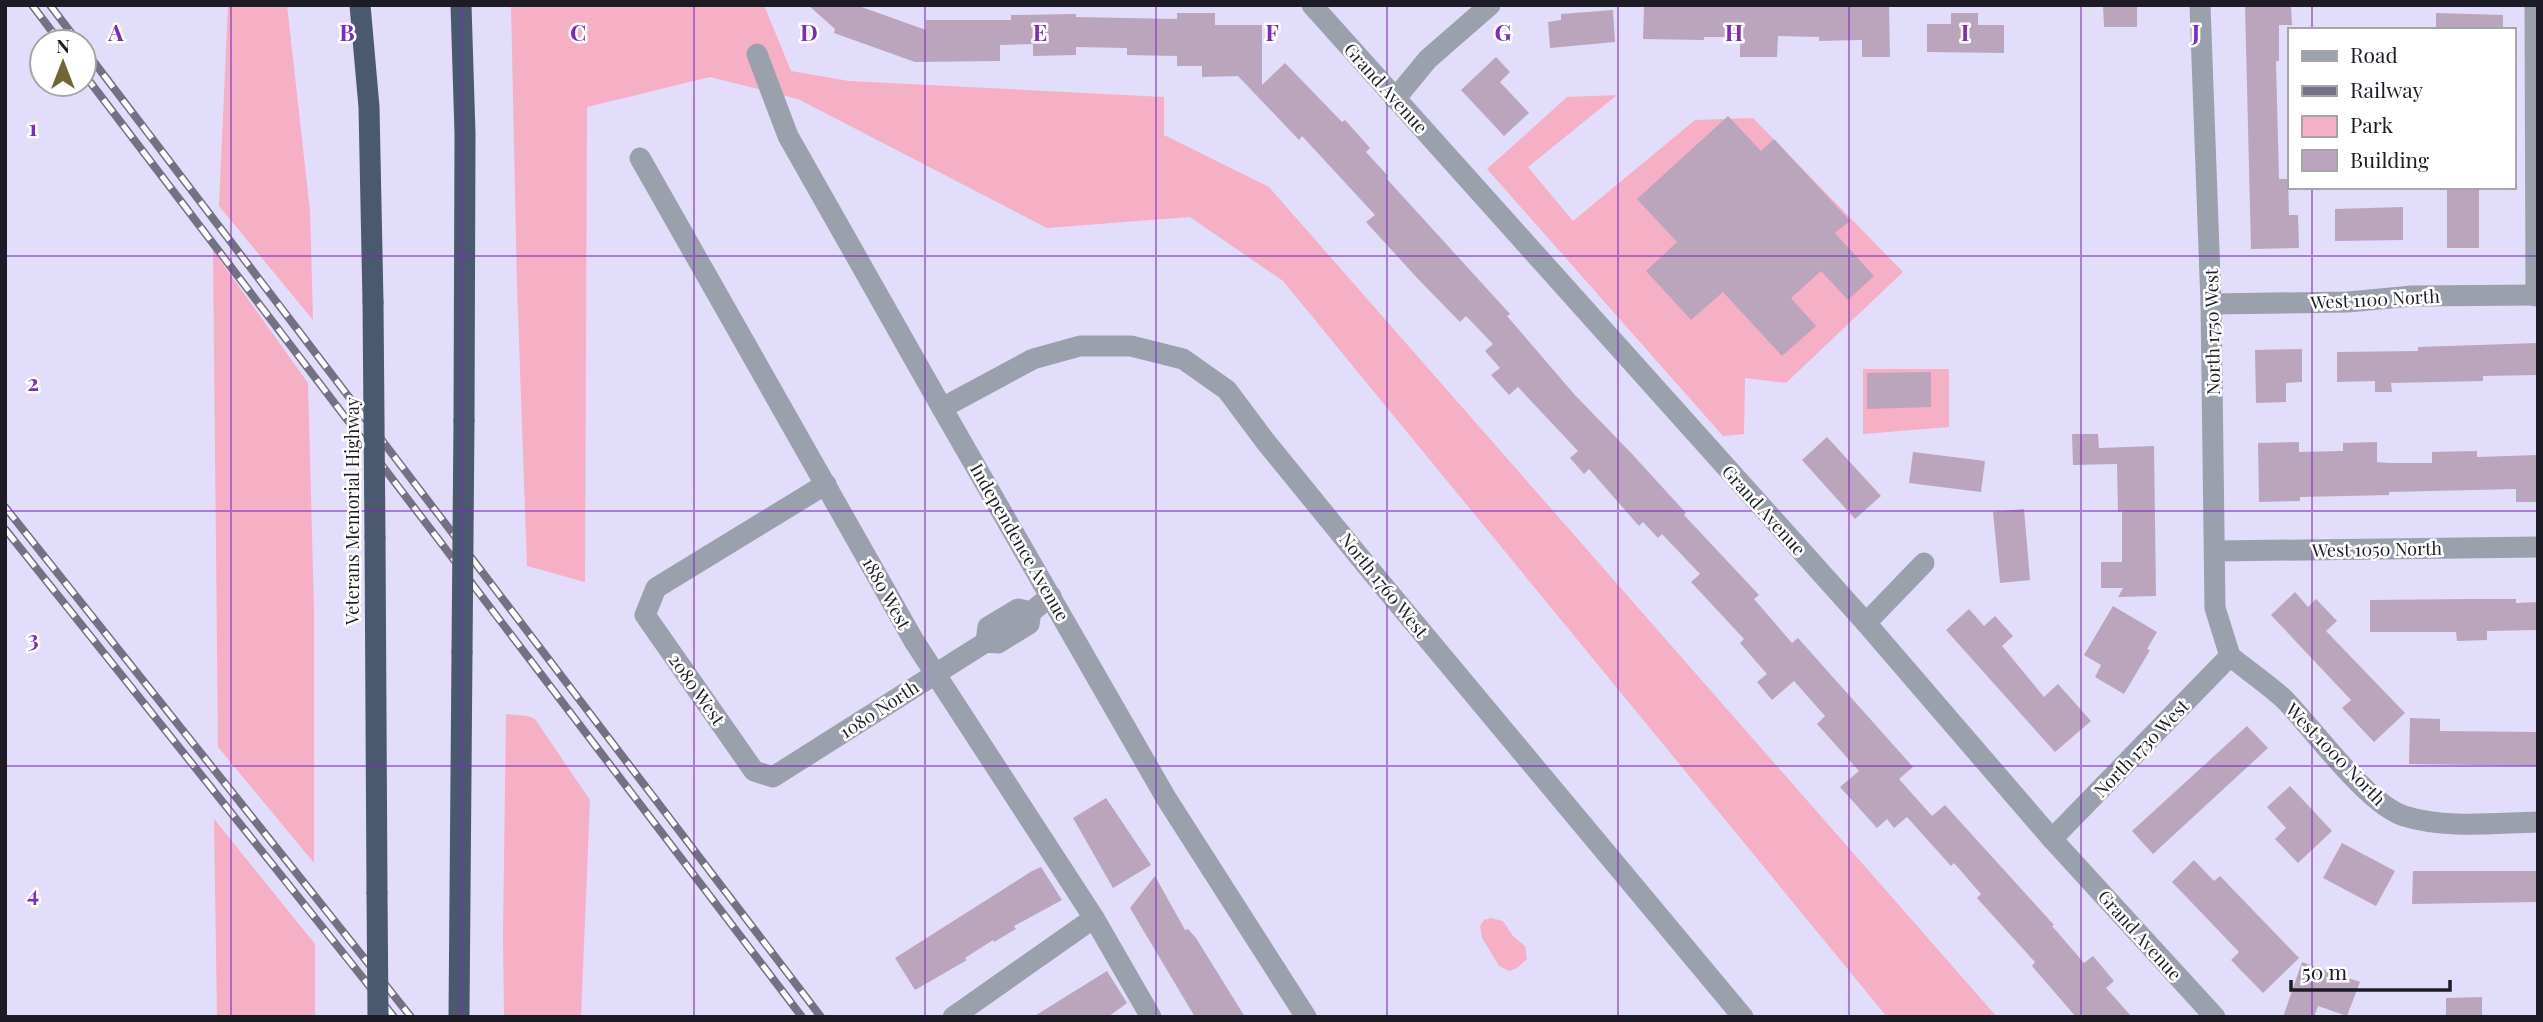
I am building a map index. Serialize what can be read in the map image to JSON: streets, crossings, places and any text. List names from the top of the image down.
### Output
{
  "streets": {
    "highway": ["Veterans Memorial Highway"],
    "street": [
      "Grand Avenue",
      "West 1100 North",
      "North 1750 West",
      "Independence Avenue",
      "West 1050 North",
      "North 1760 West",
      "1880 West",
      "2080 West",
      "1080 North",
      "North 1730 West",
      "West 1000 North"
    ]
  },
  "crossings": [
    ["Grand Avenue", "North 1730 West"],
    ["West 1100 North", "North 1750 West"],
    ["North 1750 West", "West 1050 North"],
    ["North 1750 West", "North 1730 West"],
    ["North 1750 West", "West 1000 North"],
    ["Independence Avenue", "North 1760 West"],
    ["Independence Avenue", "1080 North"],
    ["1880 West", "2080 West"],
    ["1880 West", "1080 North"],
    ["2080 West", "1080 North"],
    ["North 1730 West", "West 1000 North"]
  ],
  "legend": [
    "Road",
    "Railway",
    "Park",
    "Building"
  ],
  "scale_bar": "50 m",
  "north": "top",
  "grid": {
    "columns": [
      "A",
      "B",
      "C",
      "D",
      "E",
      "F",
      "G",
      "H",
      "I",
      "J"
    ],
    "rows": [
      "1",
      "2",
      "3",
      "4"
    ]
  }
}
